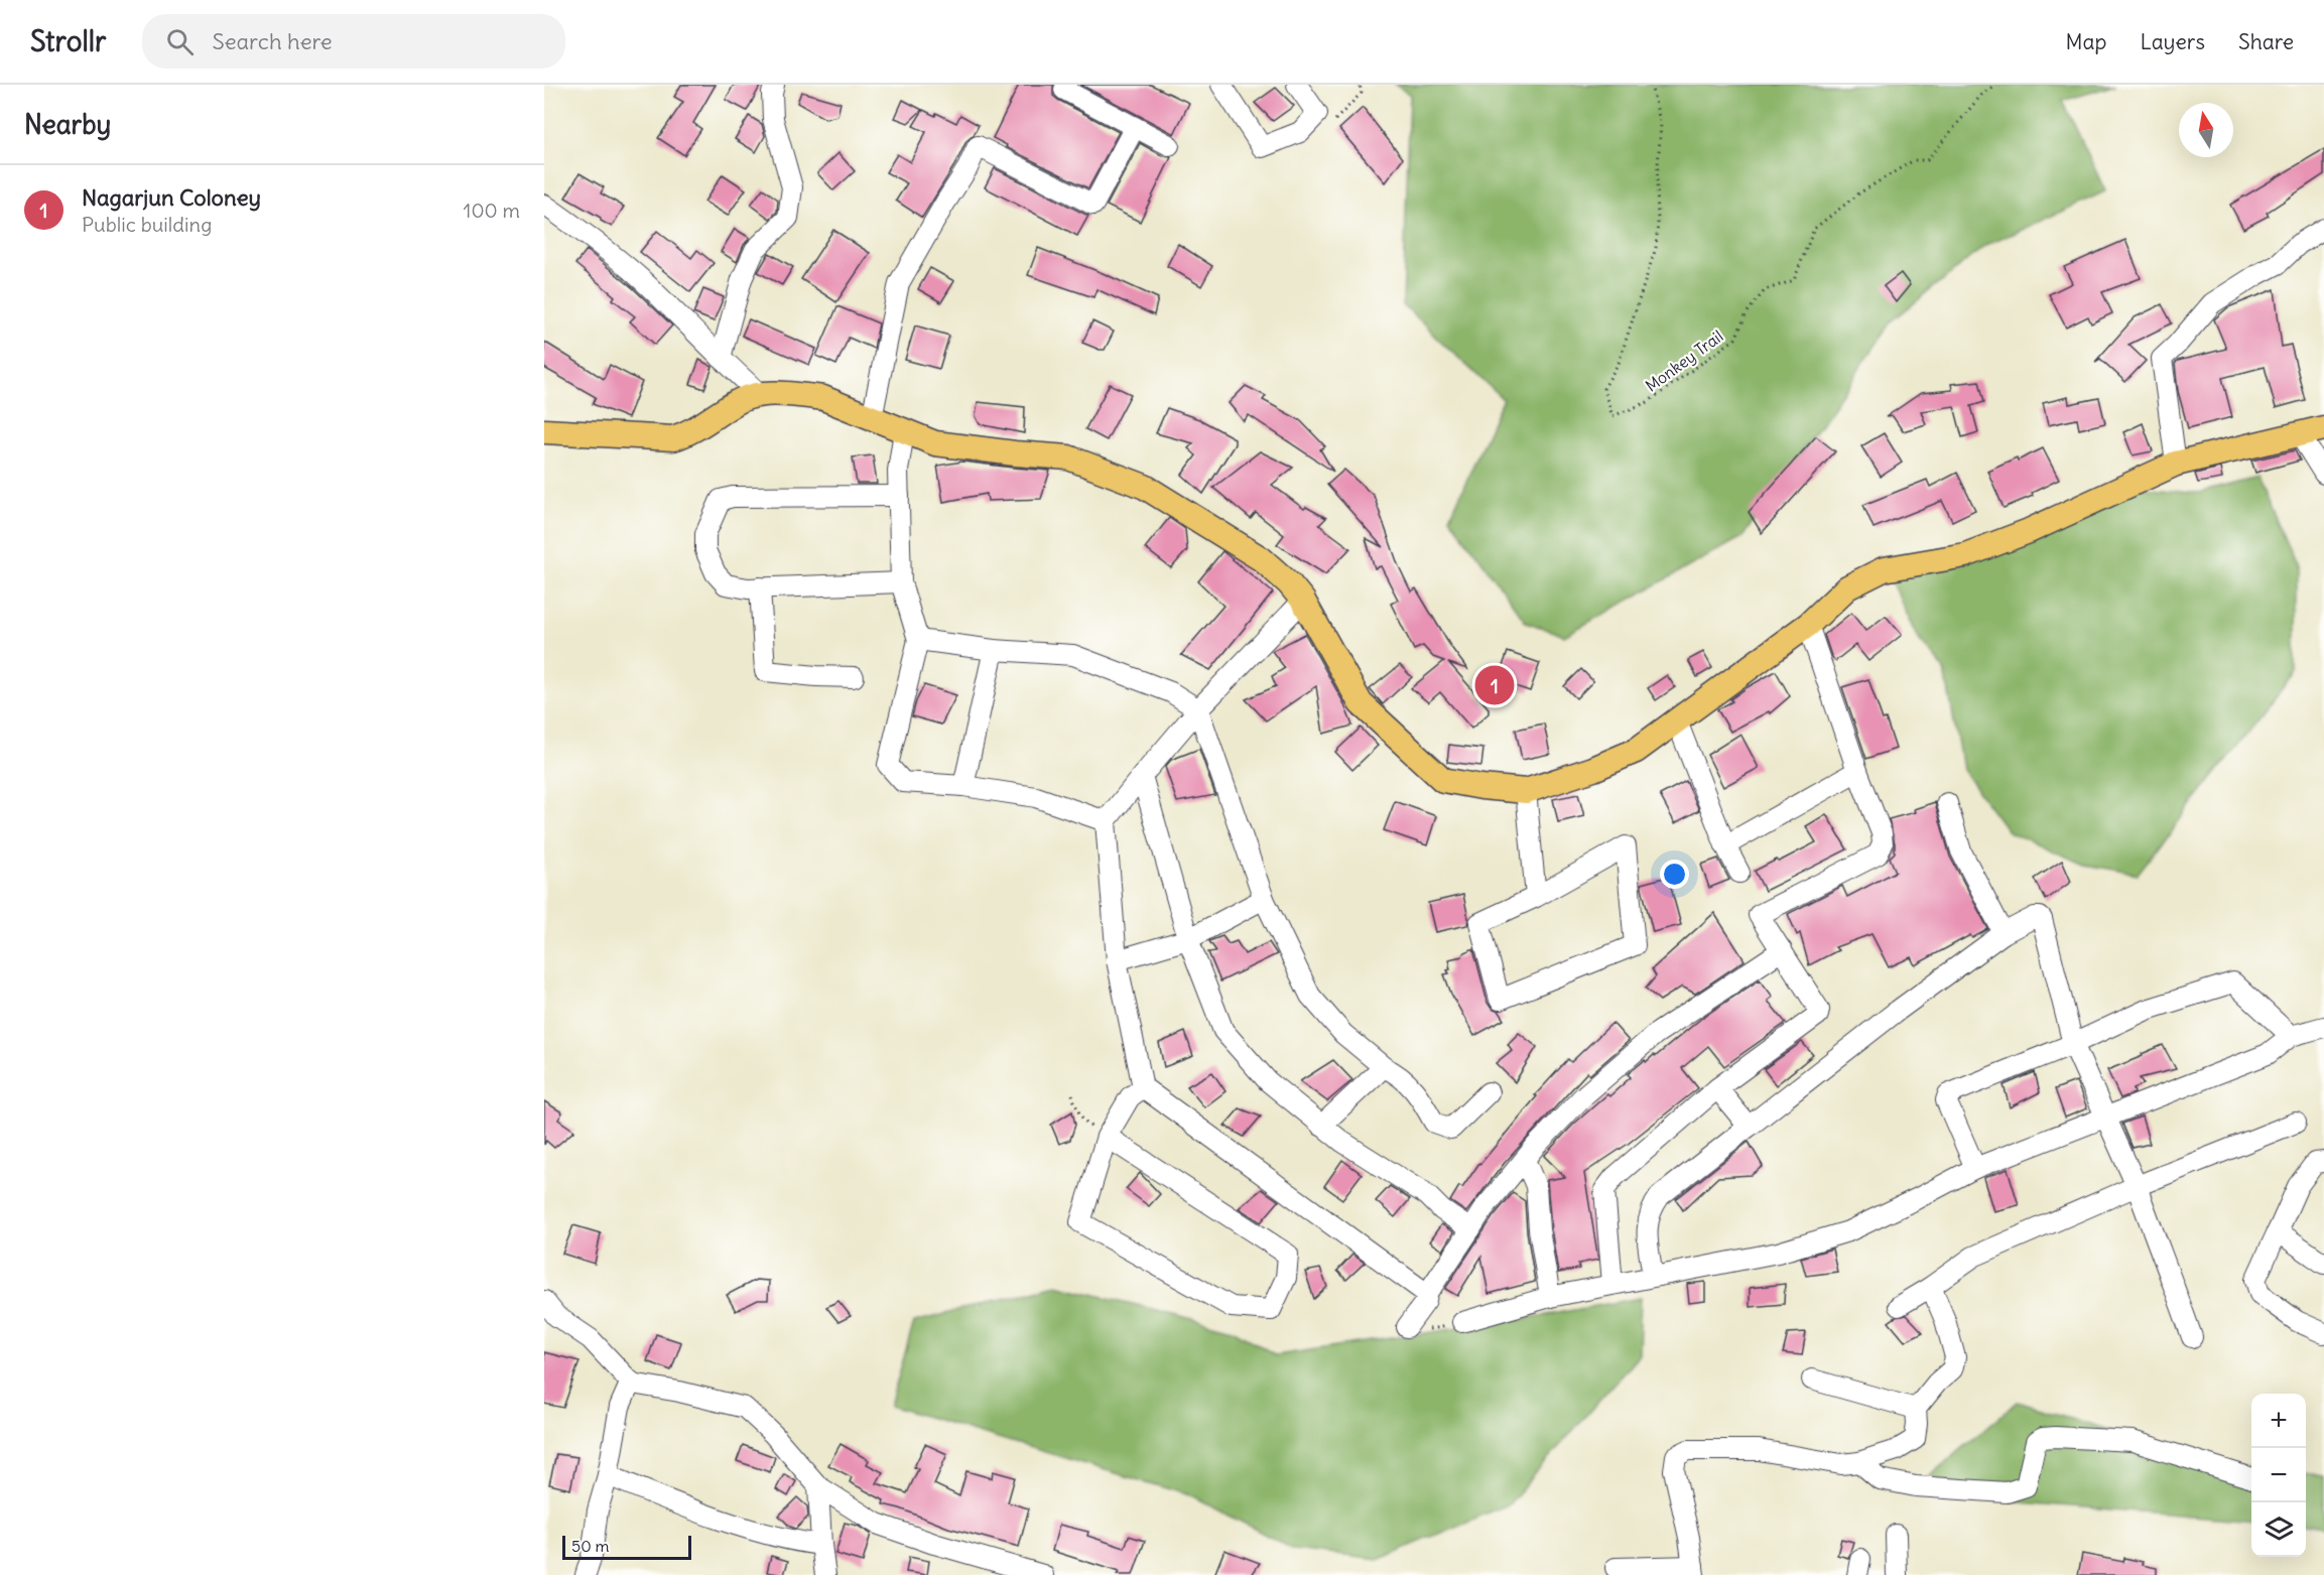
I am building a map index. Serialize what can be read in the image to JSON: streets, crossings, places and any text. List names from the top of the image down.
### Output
{
  "streets": {
    "path": ["Monkey Trail"]
  },
  "scale_bar": "50 m",
  "north": "top",
  "page": {
    "header": "Strollr",
    "search": "Search here",
    "nav": ["Map", "Layers", "Share"],
    "heading": "Nearby",
    "list": [
      {
        "mark": "1",
        "name": "Nagarjun Coloney",
        "note": "Public building",
        "value": "100 m"
      }
    ],
    "pins": "1",
    "map_buttons": ["+", "−"],
    "scale": "50 m"
  }
}
